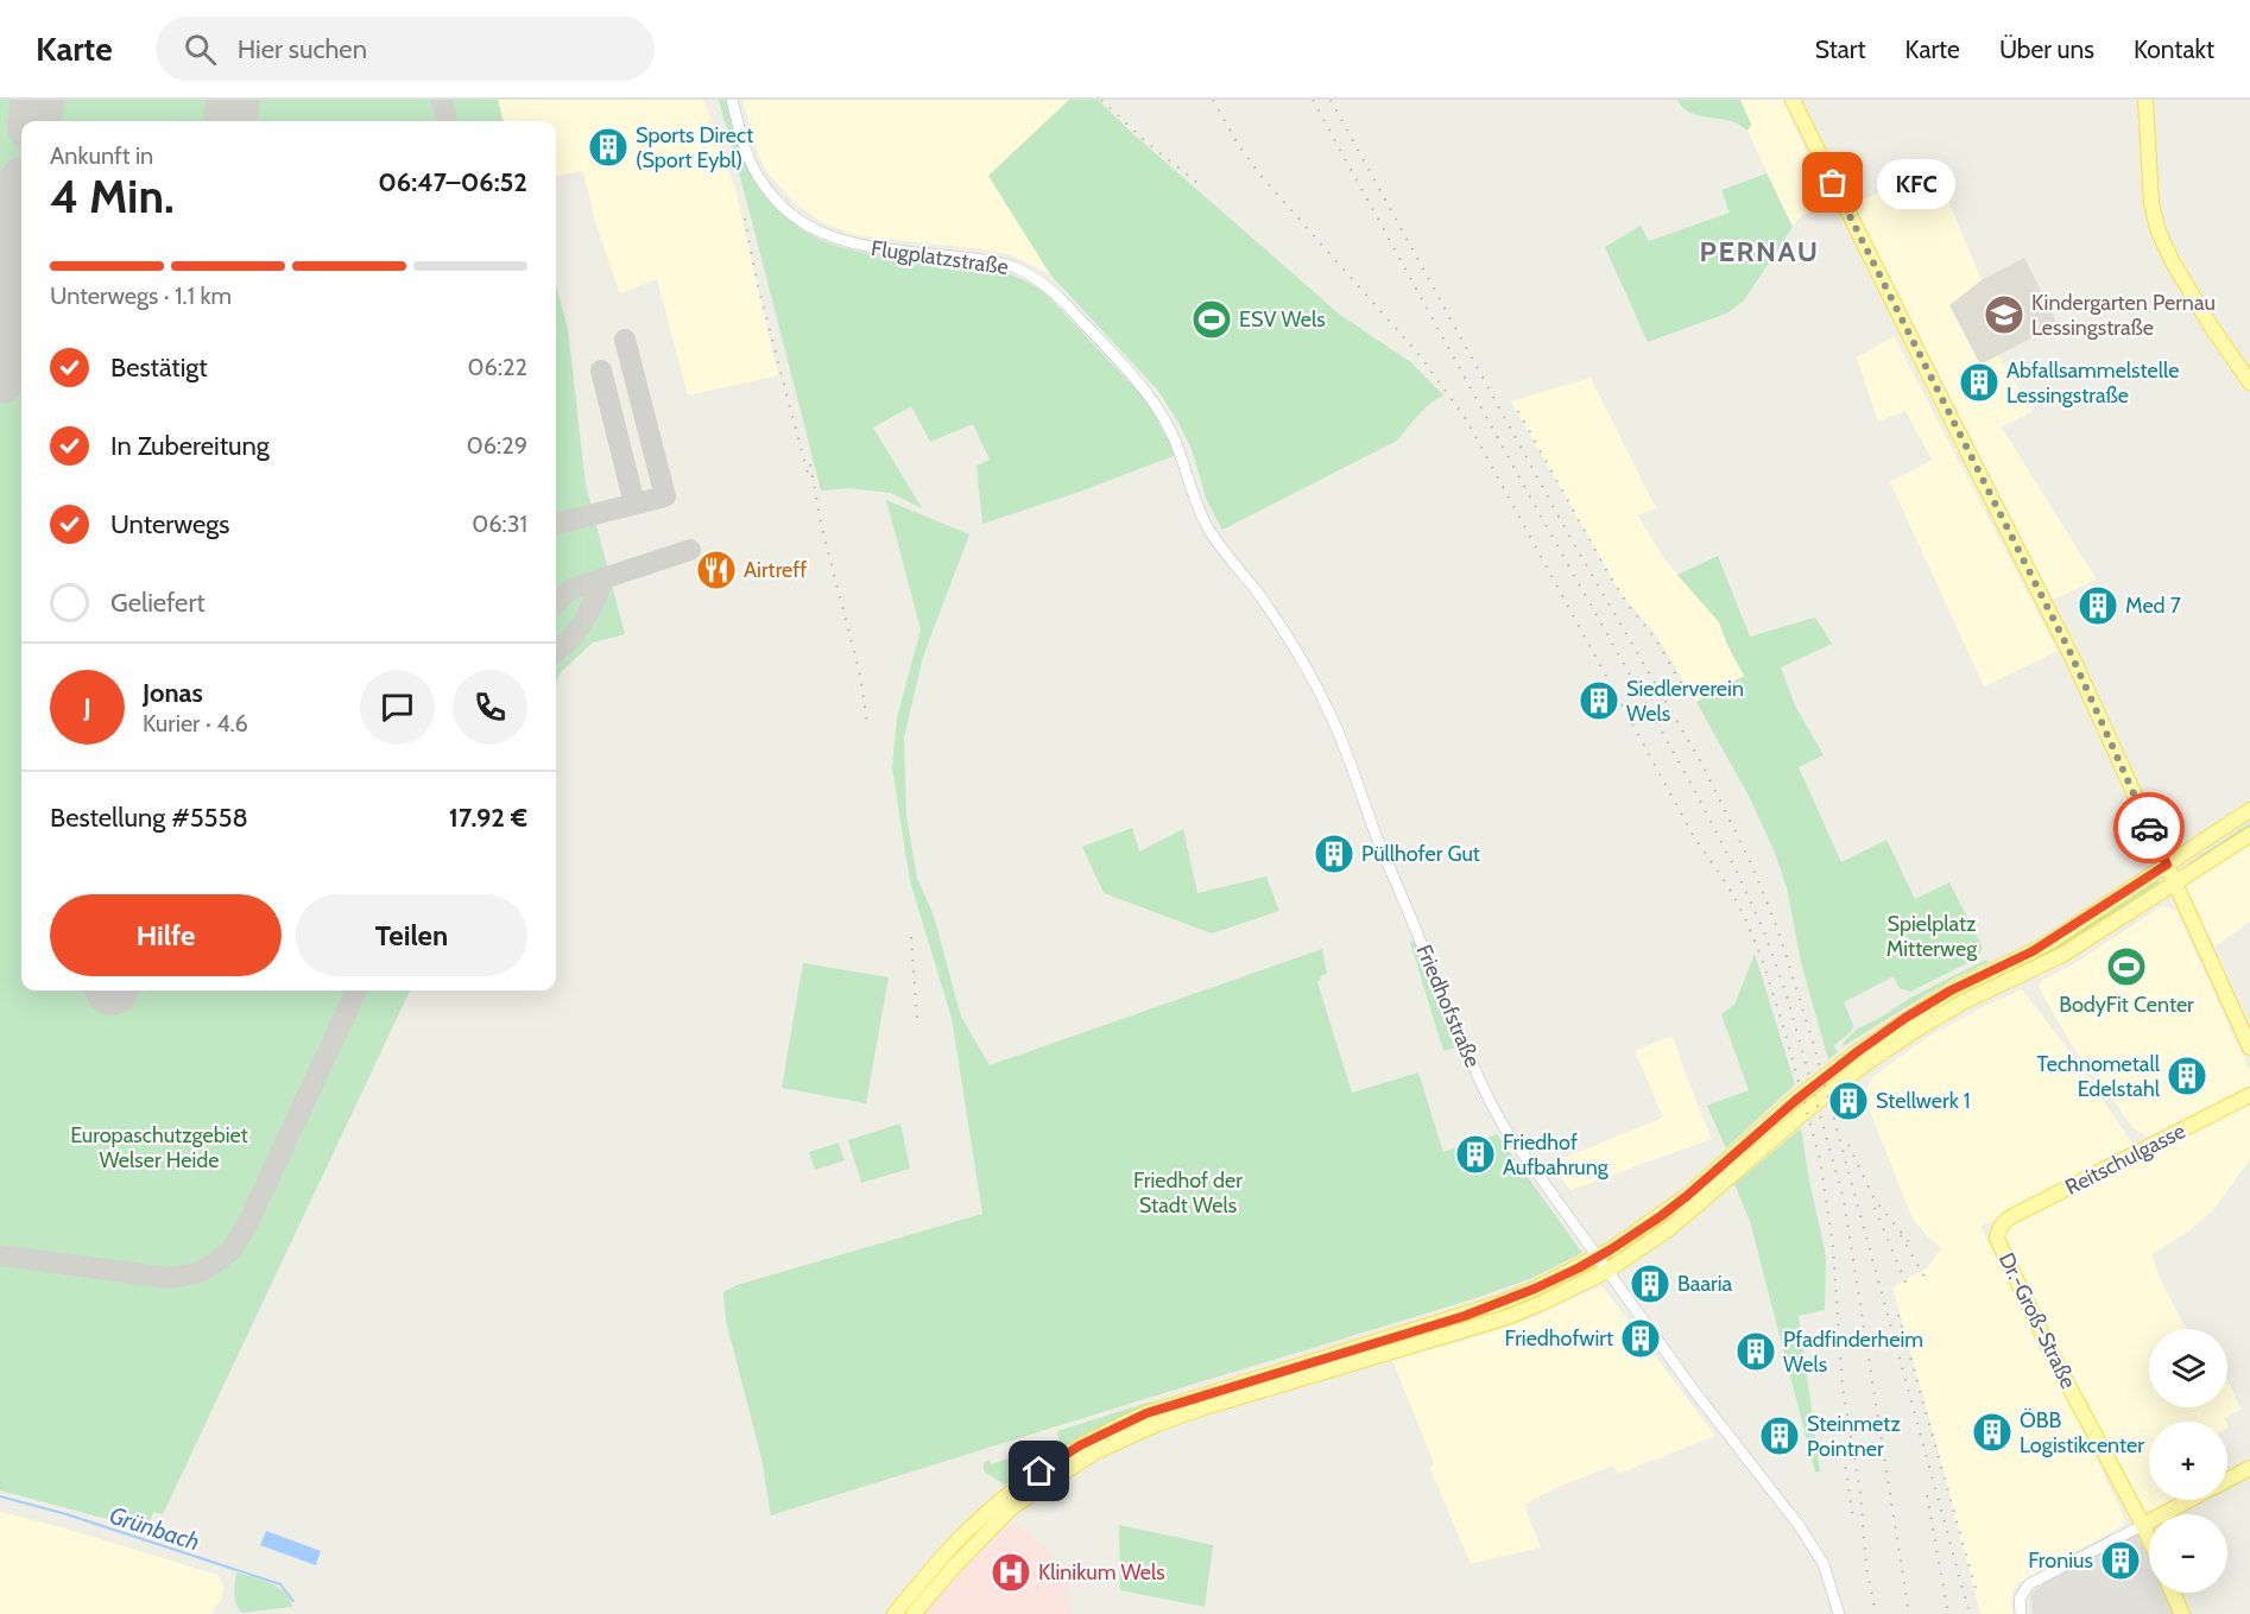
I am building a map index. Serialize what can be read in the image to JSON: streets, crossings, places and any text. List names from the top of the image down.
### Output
{
  "streets": {
    "main road": ["Reitschulgasse", "Dr.-Groß-Straße"],
    "street": ["Flugplatzstraße", "Friedhofstraße"]
  },
  "crossings": [
    ["Flugplatzstraße", "Friedhofstraße"],
    ["Reitschulgasse", "Dr.-Groß-Straße"]
  ],
  "districts": ["PERNAU"],
  "water": ["Grünbach"],
  "parks": ["Spielplatz Mitterweg", "Europaschutzgebiet Welser Heide", "Friedhof der Stadt Wels"],
  "places": {
    "building": [
      "Sports Direct (Sport Eybl)",
      "Abfallsammelstelle Lessingstraße",
      "Med 7",
      "Siedlerverein Wels",
      "Püllhofer Gut",
      "Technometall Edelstahl",
      "Stellwerk 1",
      "Friedhof Aufbahrung",
      "Baaria",
      "Friedhofwirt",
      "Pfadfinderheim Wels",
      "ÖBB Logistikcenter",
      "Steinmetz Pointner",
      "Fronius"
    ],
    "other": ["KFC"],
    "school or university": ["Kindergarten Pernau Lessingstraße"],
    "sports": ["ESV Wels", "BodyFit Center"],
    "restaurant": ["Airtreff"],
    "hospital": ["Klinikum Wels"]
  },
  "page": {
    "header": "Karte",
    "search": "Hier suchen",
    "nav": [
      "Start",
      "Karte",
      "Über uns",
      "Kontakt"
    ],
    "heading": ["4 Min.", "Ankunft in", "06:47–06:52"],
    "panel": [
      "Jonas",
      "Kurier · 4.6",
      "Bestellung #5558",
      "17.92 €"
    ],
    "bubble": "KFC",
    "bar": "Unterwegs · 1.1 km",
    "list": [
      ["Bestätigt", "06:22"],
      ["In Zubereitung", "06:29"],
      ["Unterwegs", "06:31"],
      "Geliefert"
    ],
    "round": "J",
    "buttons": ["Hilfe", "Teilen"],
    "map_buttons": ["+", "−"]
  }
}
